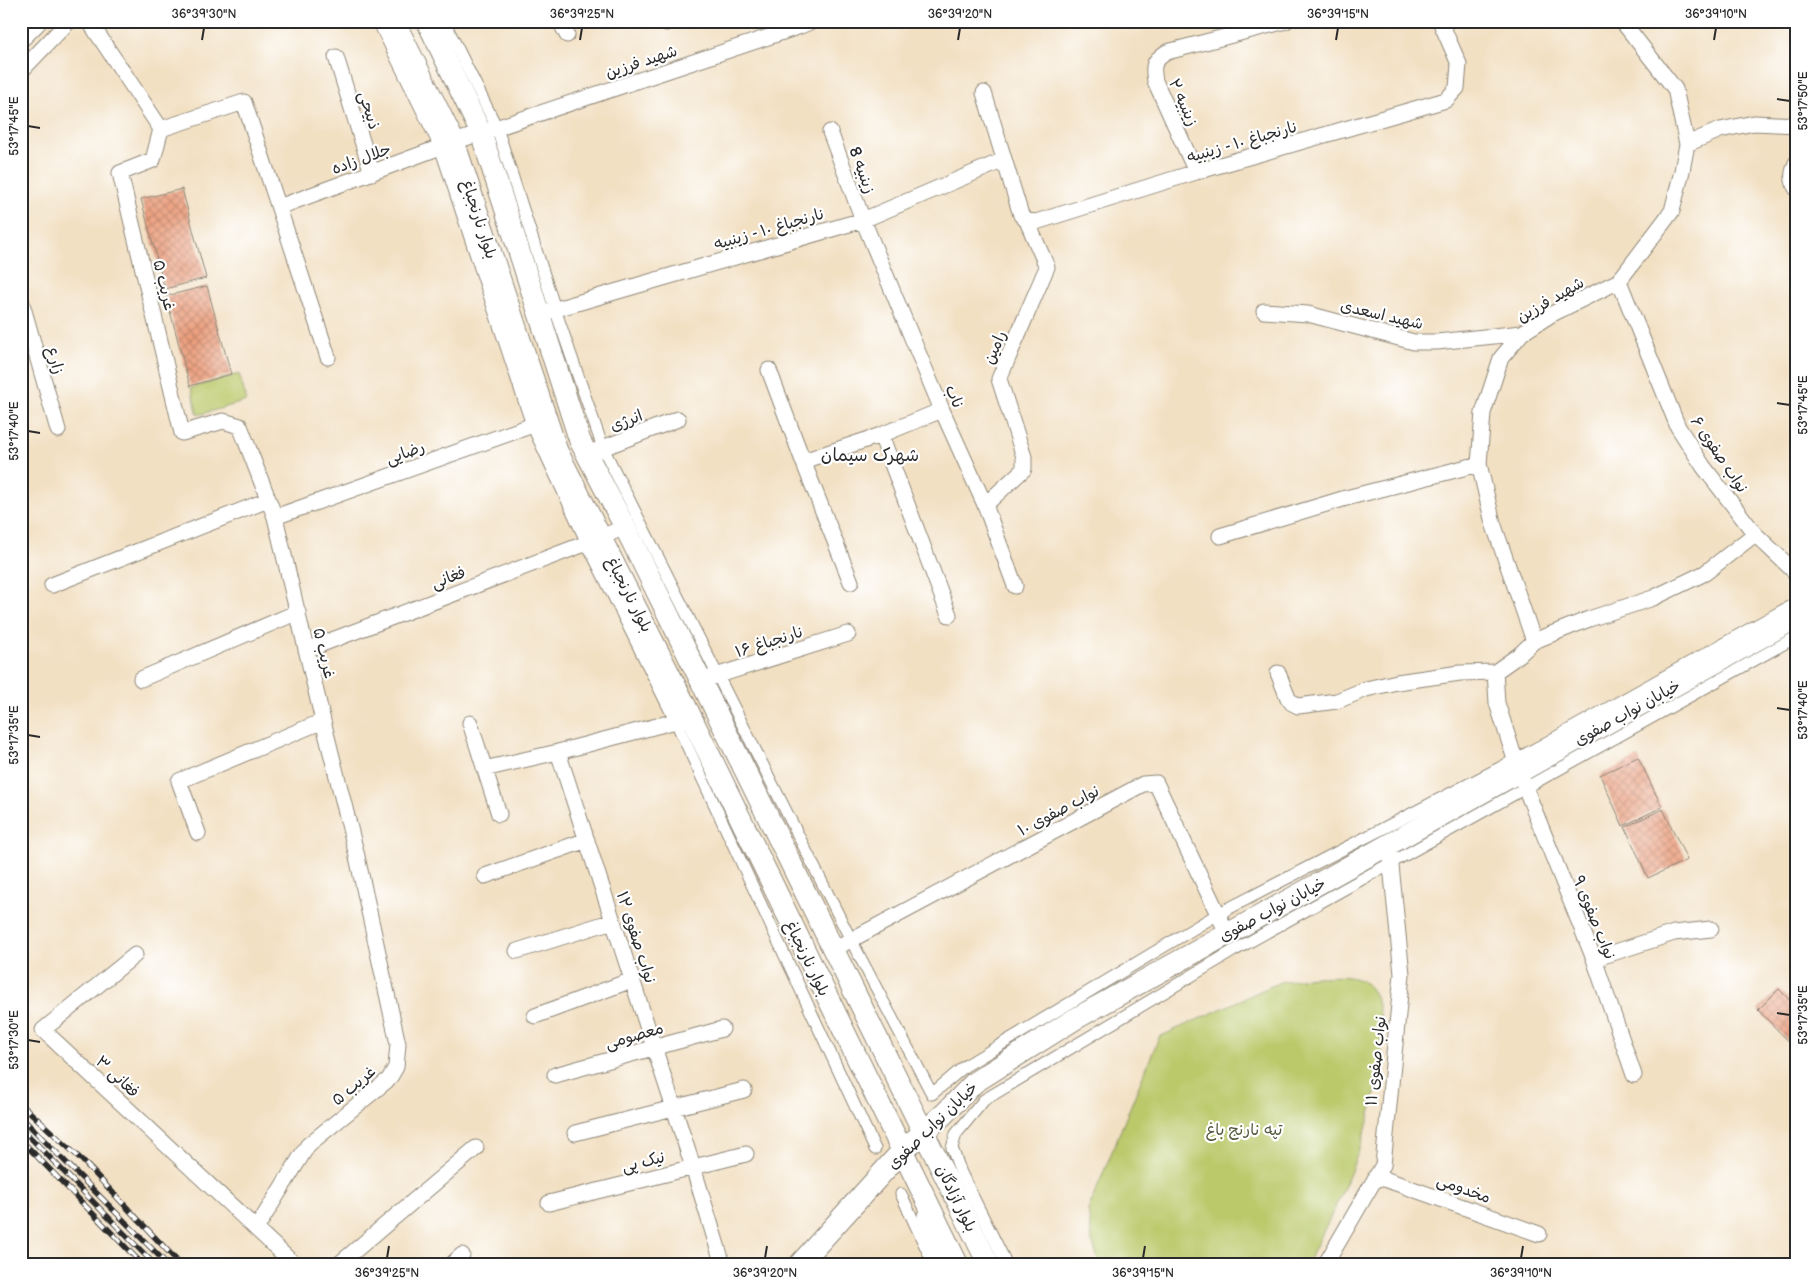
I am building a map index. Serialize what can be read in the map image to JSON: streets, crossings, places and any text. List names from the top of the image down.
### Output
{
  "streets": {
    "main road": ["بلوار نارنجباغ", "خیابان نواب صفوی", "بلوار آزادگان"],
    "street": [
      "شهید فرزین",
      "زینبیه ۲",
      "ذبیحی",
      "نارنجباغ ۱۰ - زینبیه",
      "جلال زاده",
      "زینبیه 8",
      "غریب ۵",
      "شهید اسعدی",
      "رامین",
      "زارع",
      "ناب",
      "انرژی",
      "رضایی",
      "نواب صفوی ۶",
      "فغانی",
      "نارنجباغ ۱۶",
      "نواب صفوی ۱۰",
      "نواب صفوی ۹",
      "نواب صفوی ۱۲",
      "معصومی",
      "نواب صفوی ۱۱",
      "فغانی ۳",
      "نیک پی",
      "مخدومی"
    ]
  },
  "crossings": [
    ["شهید فرزین", "جلال زاده"],
    ["شهید فرزین", "بلوار نارنجباغ"],
    ["شهید فرزین", "شهید اسعدی"],
    ["شهید فرزین", "نواب صفوی ۶"],
    ["زینبیه ۲", "نارنجباغ ۱۰ - زینبیه"],
    ["ذبیحی", "جلال زاده"],
    ["نارنجباغ ۱۰ - زینبیه", "زینبیه 8"],
    ["نارنجباغ ۱۰ - زینبیه", "بلوار نارنجباغ"],
    ["نارنجباغ ۱۰ - زینبیه", "رامین"],
    ["نارنجباغ ۱۰ - زینبیه", "ناب"],
    ["جلال زاده", "بلوار نارنجباغ"],
    ["زینبیه 8", "ناب"],
    ["بلوار نارنجباغ", "انرژی"],
    ["بلوار نارنجباغ", "رضایی"],
    ["بلوار نارنجباغ", "فغانی"],
    ["بلوار نارنجباغ", "نارنجباغ ۱۶"],
    ["بلوار نارنجباغ", "خیابان نواب صفوی"],
    ["بلوار نارنجباغ", "نواب صفوی ۱۰"],
    ["بلوار نارنجباغ", "بلوار آزادگان"],
    ["غریب ۵", "رضایی"],
    ["غریب ۵", "فغانی"],
    ["غریب ۵", "فغانی ۳"],
    ["رامین", "ناب"],
    ["خیابان نواب صفوی", "نواب صفوی ۱۰"],
    ["خیابان نواب صفوی", "نواب صفوی ۹"],
    ["خیابان نواب صفوی", "نواب صفوی ۱۱"],
    ["خیابان نواب صفوی", "بلوار آزادگان"],
    ["نواب صفوی ۱۲", "معصومی"],
    ["نواب صفوی ۱۲", "نیک پی"],
    ["نواب صفوی ۱۱", "مخدومی"]
  ],
  "districts": ["شهرک سیمان"],
  "parks": ["تپه نارنج باغ"],
  "coordinates": [
    "36°39'30\"N",
    "36°39'25\"N",
    "36°39'20\"N",
    "36°39'15\"N",
    "36°39'10\"N",
    "53°17'50\"E",
    "53°17'45\"E",
    "53°17'40\"E",
    "53°17'35\"E",
    "53°17'30\"E"
  ]
}
